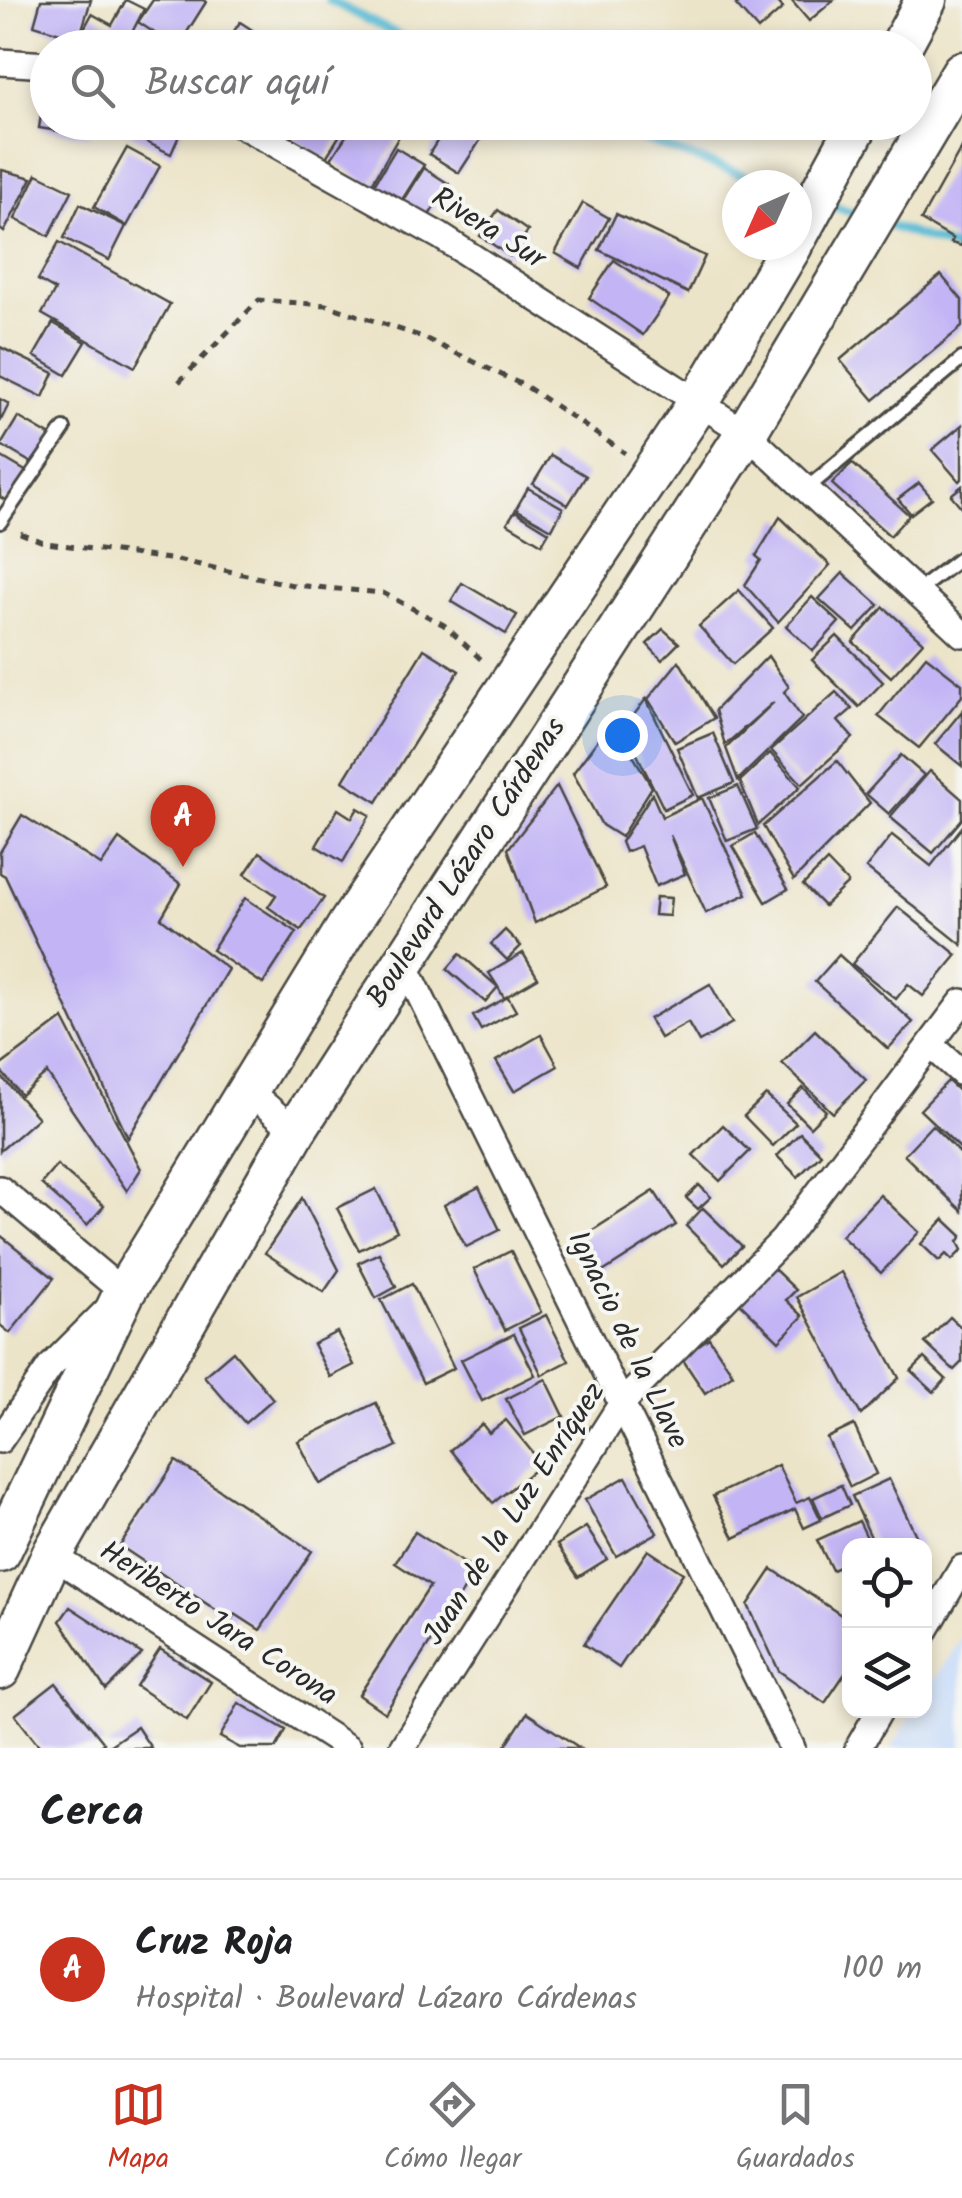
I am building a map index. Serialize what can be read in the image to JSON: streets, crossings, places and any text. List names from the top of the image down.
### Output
{
  "streets": {
    "main road": ["Boulevard Lázaro Cárdenas"],
    "street": [
      "Rivera Sur",
      "Ignacio de la Llave",
      "Juan de la Luz Enríquez",
      "Heriberto Jara Corona"
    ]
  },
  "crossings": [
    ["Rivera Sur", "Boulevard Lázaro Cárdenas"],
    ["Boulevard Lázaro Cárdenas", "Ignacio de la Llave"],
    ["Boulevard Lázaro Cárdenas", "Heriberto Jara Corona"],
    ["Ignacio de la Llave", "Juan de la Luz Enríquez"]
  ],
  "north": "bottom left",
  "page": {
    "search": "Buscar aquí",
    "pins": "A",
    "heading": "Cerca",
    "list": [
      {
        "mark": "A",
        "name": "Cruz Roja",
        "note": "Hospital · Boulevard Lázaro Cárdenas",
        "value": "100 m"
      }
    ],
    "nav": ["Mapa", "Cómo llegar", "Guardados"]
  }
}
